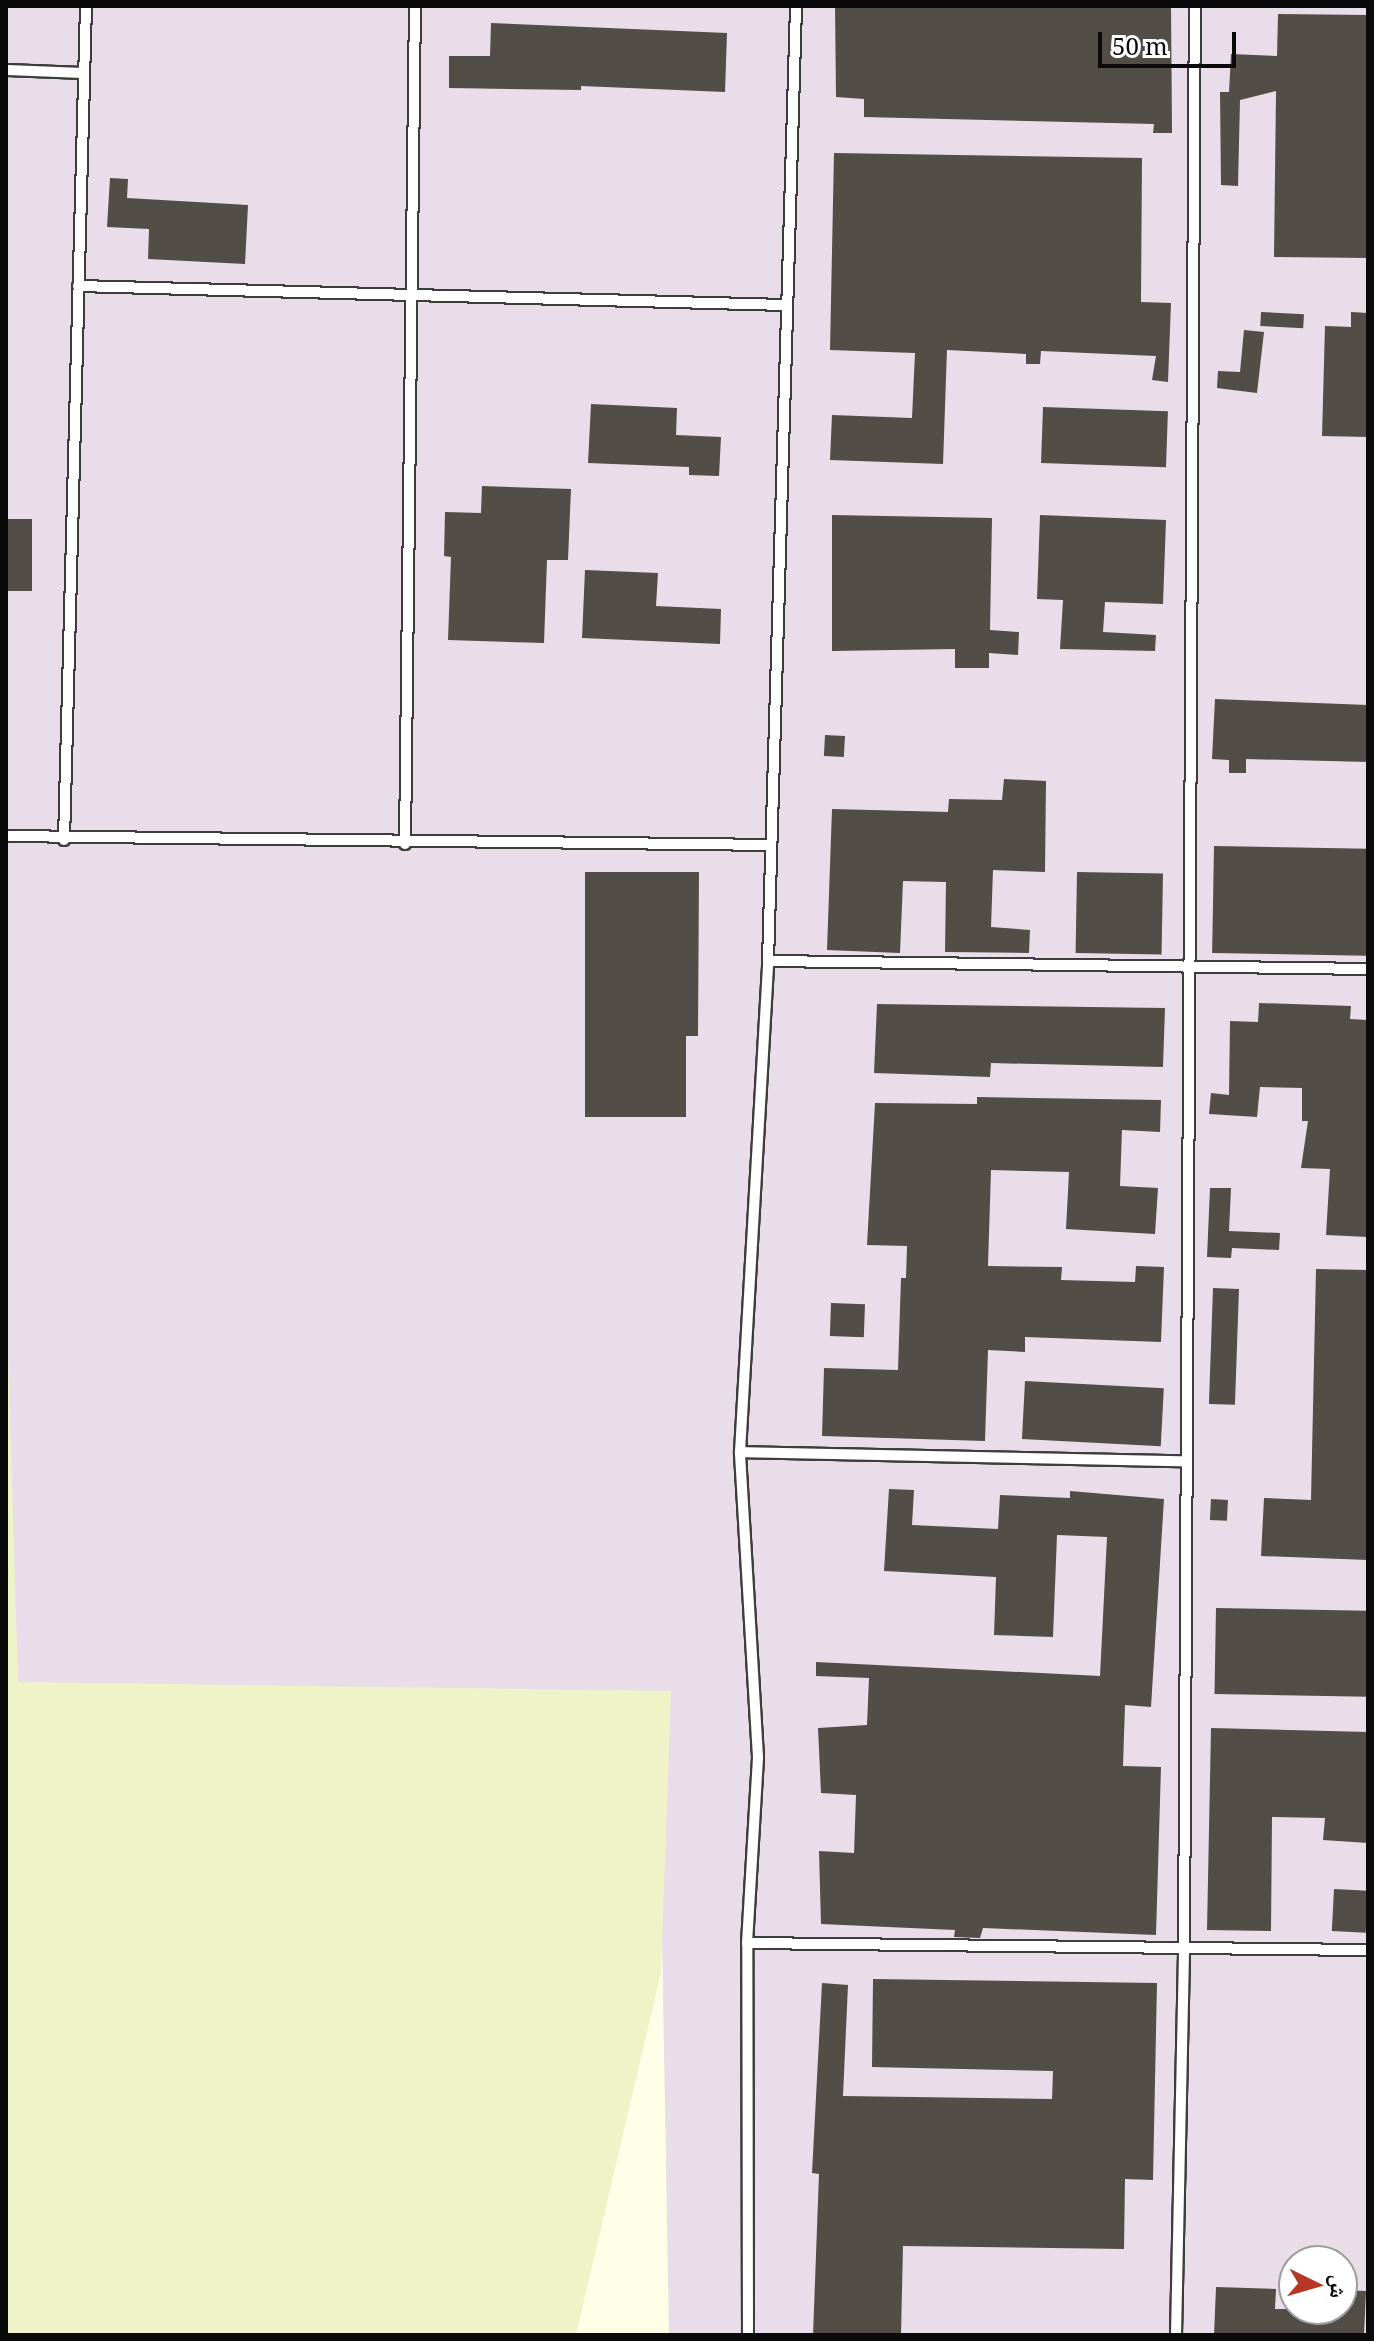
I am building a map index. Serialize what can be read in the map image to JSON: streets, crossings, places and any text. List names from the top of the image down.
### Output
{
  "scale_bar": "50 m",
  "north": "right"
}
